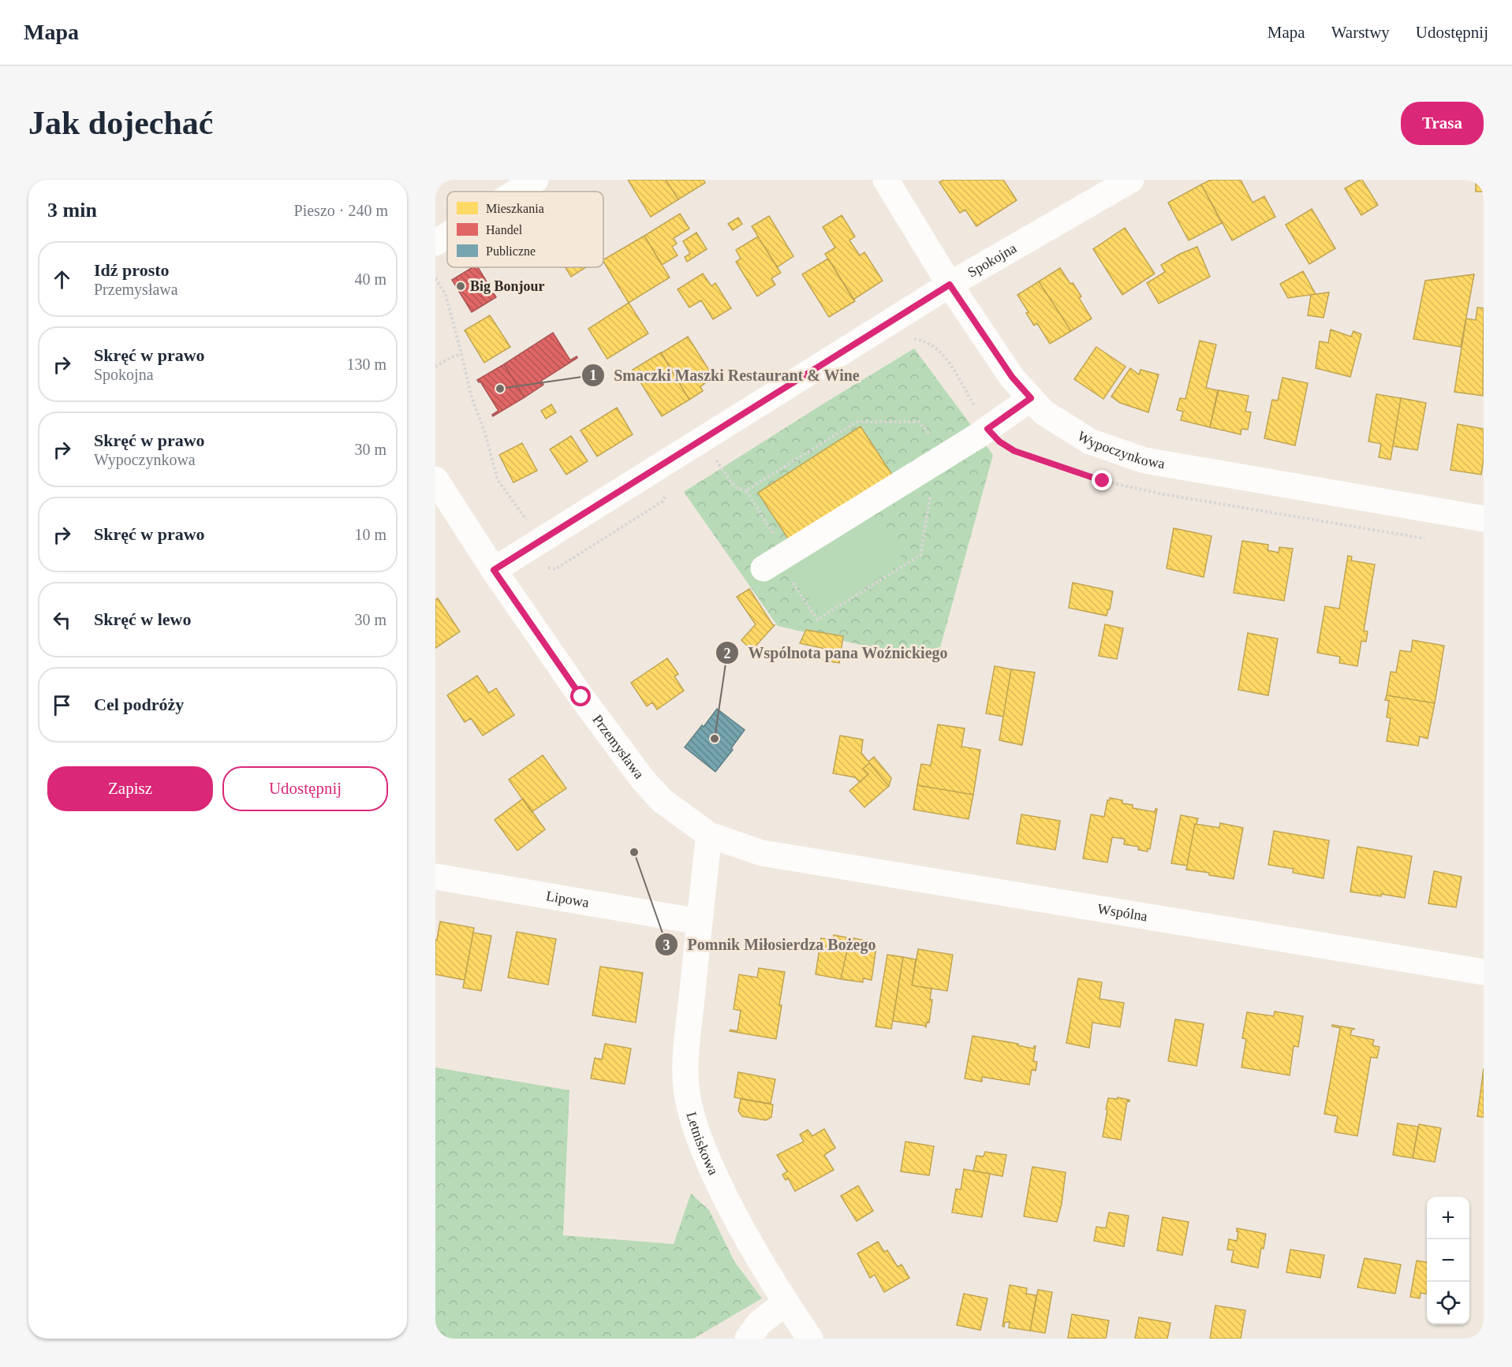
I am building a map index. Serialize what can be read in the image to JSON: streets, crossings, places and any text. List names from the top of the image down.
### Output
{
  "streets": {
    "street": [
      "Spokojna",
      "Wypoczynkowa",
      "Przemysława",
      "Lipowa",
      "Wspólna",
      "Letniskowa"
    ]
  },
  "crossings": [
    ["Spokojna", "Wypoczynkowa"],
    ["Spokojna", "Przemysława"],
    ["Przemysława", "Wspólna"],
    ["Przemysława", "Letniskowa"],
    ["Lipowa", "Letniskowa"]
  ],
  "places": [
    "Big Bonjour",
    "Smaczki Maszki Restaurant & Wine",
    "Wspólnota pana Woźnickiego",
    "Pomnik Miłosierdza Bożego"
  ],
  "legend": ["Mieszkania", "Handel", "Publiczne"],
  "page": {
    "header": "Mapa",
    "nav": ["Mapa", "Warstwy", "Udostępnij"],
    "buttons": [
      "Trasa",
      ["Zapisz", "Udostępnij"]
    ],
    "title": "Jak dojechać",
    "heading": ["3 min", "Pieszo · 240 m"],
    "list": [
      ["Idź prosto", "Przemysława", "40 m"],
      ["Skręć w prawo", "Spokojna", "130 m"],
      ["Skręć w prawo", "Wypoczynkowa", "30 m"],
      ["Skręć w prawo", "10 m"],
      ["Skręć w lewo", "30 m"],
      "Cel podróży"
    ],
    "map_buttons": ["+", "−"]
  }
}
